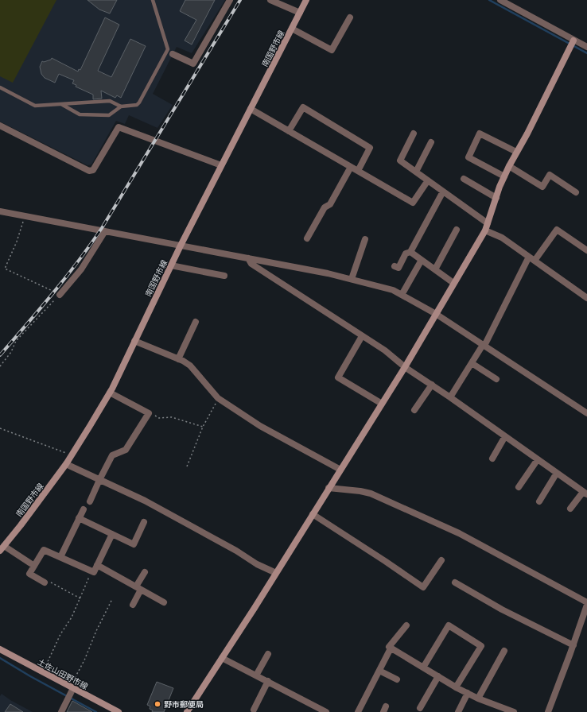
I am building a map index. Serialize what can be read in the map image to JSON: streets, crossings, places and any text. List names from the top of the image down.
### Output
{
  "streets": {
    "street": ["南国野市線", "土佐山田野市線"]
  },
  "places": ["野市郵便局"]
}
